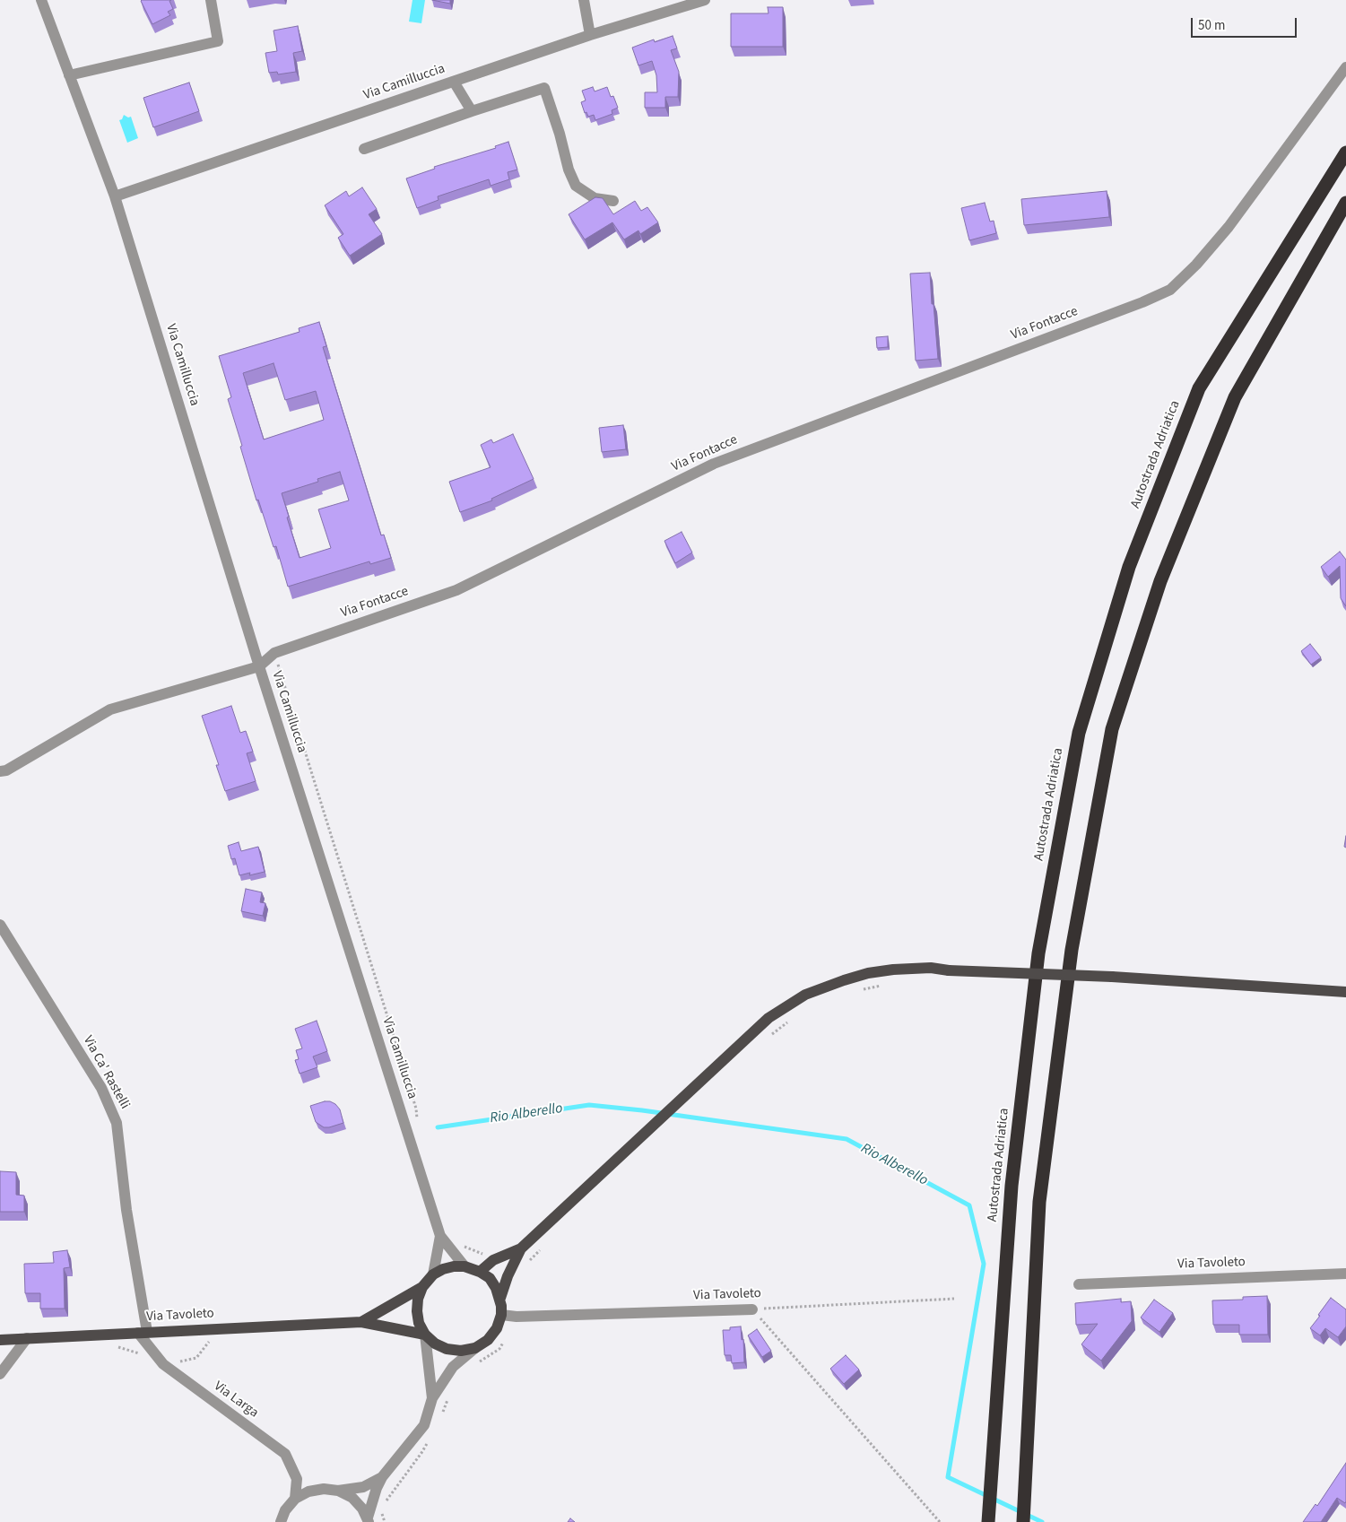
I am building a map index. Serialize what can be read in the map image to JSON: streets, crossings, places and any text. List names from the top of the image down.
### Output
{
  "streets": {
    "highway": ["Autostrada Adriatica"],
    "main road": ["Via Tavoleto"],
    "street": [
      "Via Camilluccia",
      "Via Fontacce",
      "Via Ca' Rastelli",
      "Via Larga"
    ]
  },
  "crossings": [
    ["Via Camilluccia", "Via Fontacce"],
    ["Via Camilluccia", "Via Tavoleto"],
    ["Via Ca' Rastelli", "Via Tavoleto"],
    ["Via Ca' Rastelli", "Via Larga"],
    ["Via Tavoleto", "Via Larga"]
  ],
  "water": ["Rio Alberello"],
  "scale_bar": "50 m"
}
